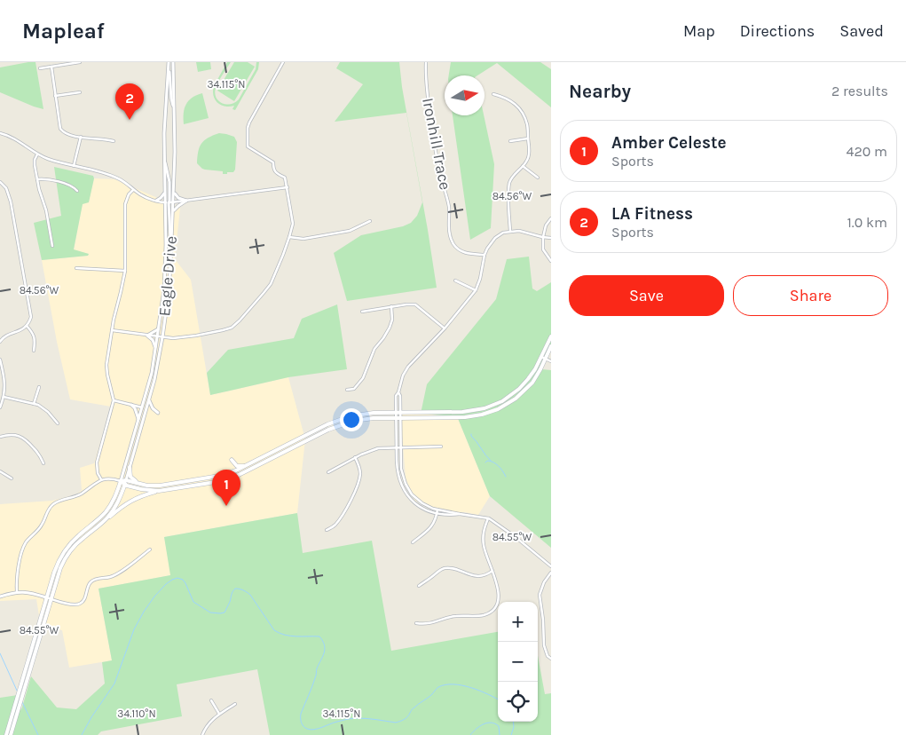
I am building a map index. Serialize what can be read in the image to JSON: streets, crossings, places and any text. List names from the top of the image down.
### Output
{
  "streets": {
    "street": ["Ironhill Trace", "Eagle Drive"]
  },
  "north": "right",
  "page": {
    "header": "Mapleaf",
    "nav": ["Map", "Directions", "Saved"],
    "heading": ["Nearby", "2 results"],
    "pins": ["2", "1"],
    "list": [
      {
        "mark": "1",
        "name": "Amber Celeste",
        "note": "Sports",
        "value": "420 m"
      },
      {
        "mark": "2",
        "name": "LA Fitness",
        "note": "Sports",
        "value": "1.0 km"
      }
    ],
    "buttons": ["Save", "Share"],
    "map_buttons": ["+", "−"]
  },
  "coordinates": [
    "34.115°N",
    "84.56°W",
    "84.55°W",
    "34.110°N"
  ]
}
